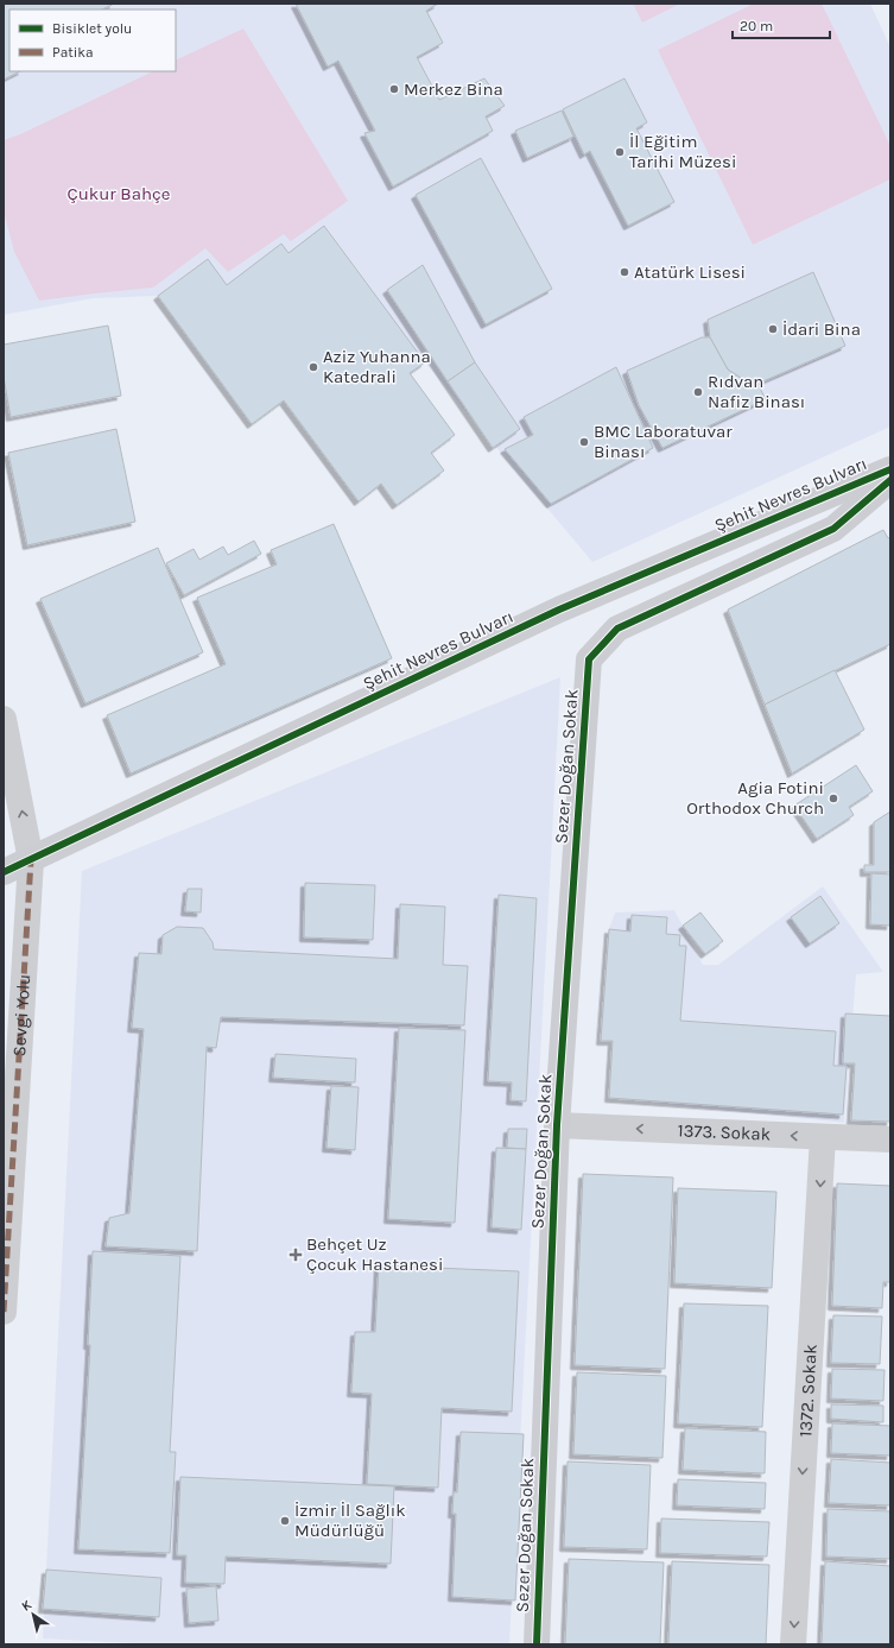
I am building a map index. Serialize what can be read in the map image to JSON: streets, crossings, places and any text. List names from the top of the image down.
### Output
{
  "streets": {
    "street": [
      "Şehit Nevres Bulvarı",
      "Sezer Doğan Sokak",
      "Sevgi Yolu",
      "1373. Sokak",
      "1372. Sokak"
    ]
  },
  "crossings": [
    ["Şehit Nevres Bulvarı", "Sevgi Yolu"],
    ["Sezer Doğan Sokak", "1373. Sokak"],
    ["1373. Sokak", "1372. Sokak"]
  ],
  "one_way": ["1373. Sokak", "1372. Sokak"],
  "parks": ["Çukur Bahçe"],
  "places": {
    "other": [
      "Merkez Bina",
      "İl Eğitim Tarihi Müzesi",
      "Atatürk Lisesi",
      "İdari Bina",
      "Aziz Yuhanna Katedrali",
      "Rıdvan Nafiz Binası",
      "BMC Laboratuvar Binası",
      "Agia Fotini Orthodox Church",
      "İzmir İl Sağlık Müdürlüğü"
    ],
    "health": ["Behçet Uz Çocuk Hastanesi"]
  },
  "legend": ["Bisiklet yolu", "Patika"],
  "scale_bar": "20 m",
  "north": "top left"
}
